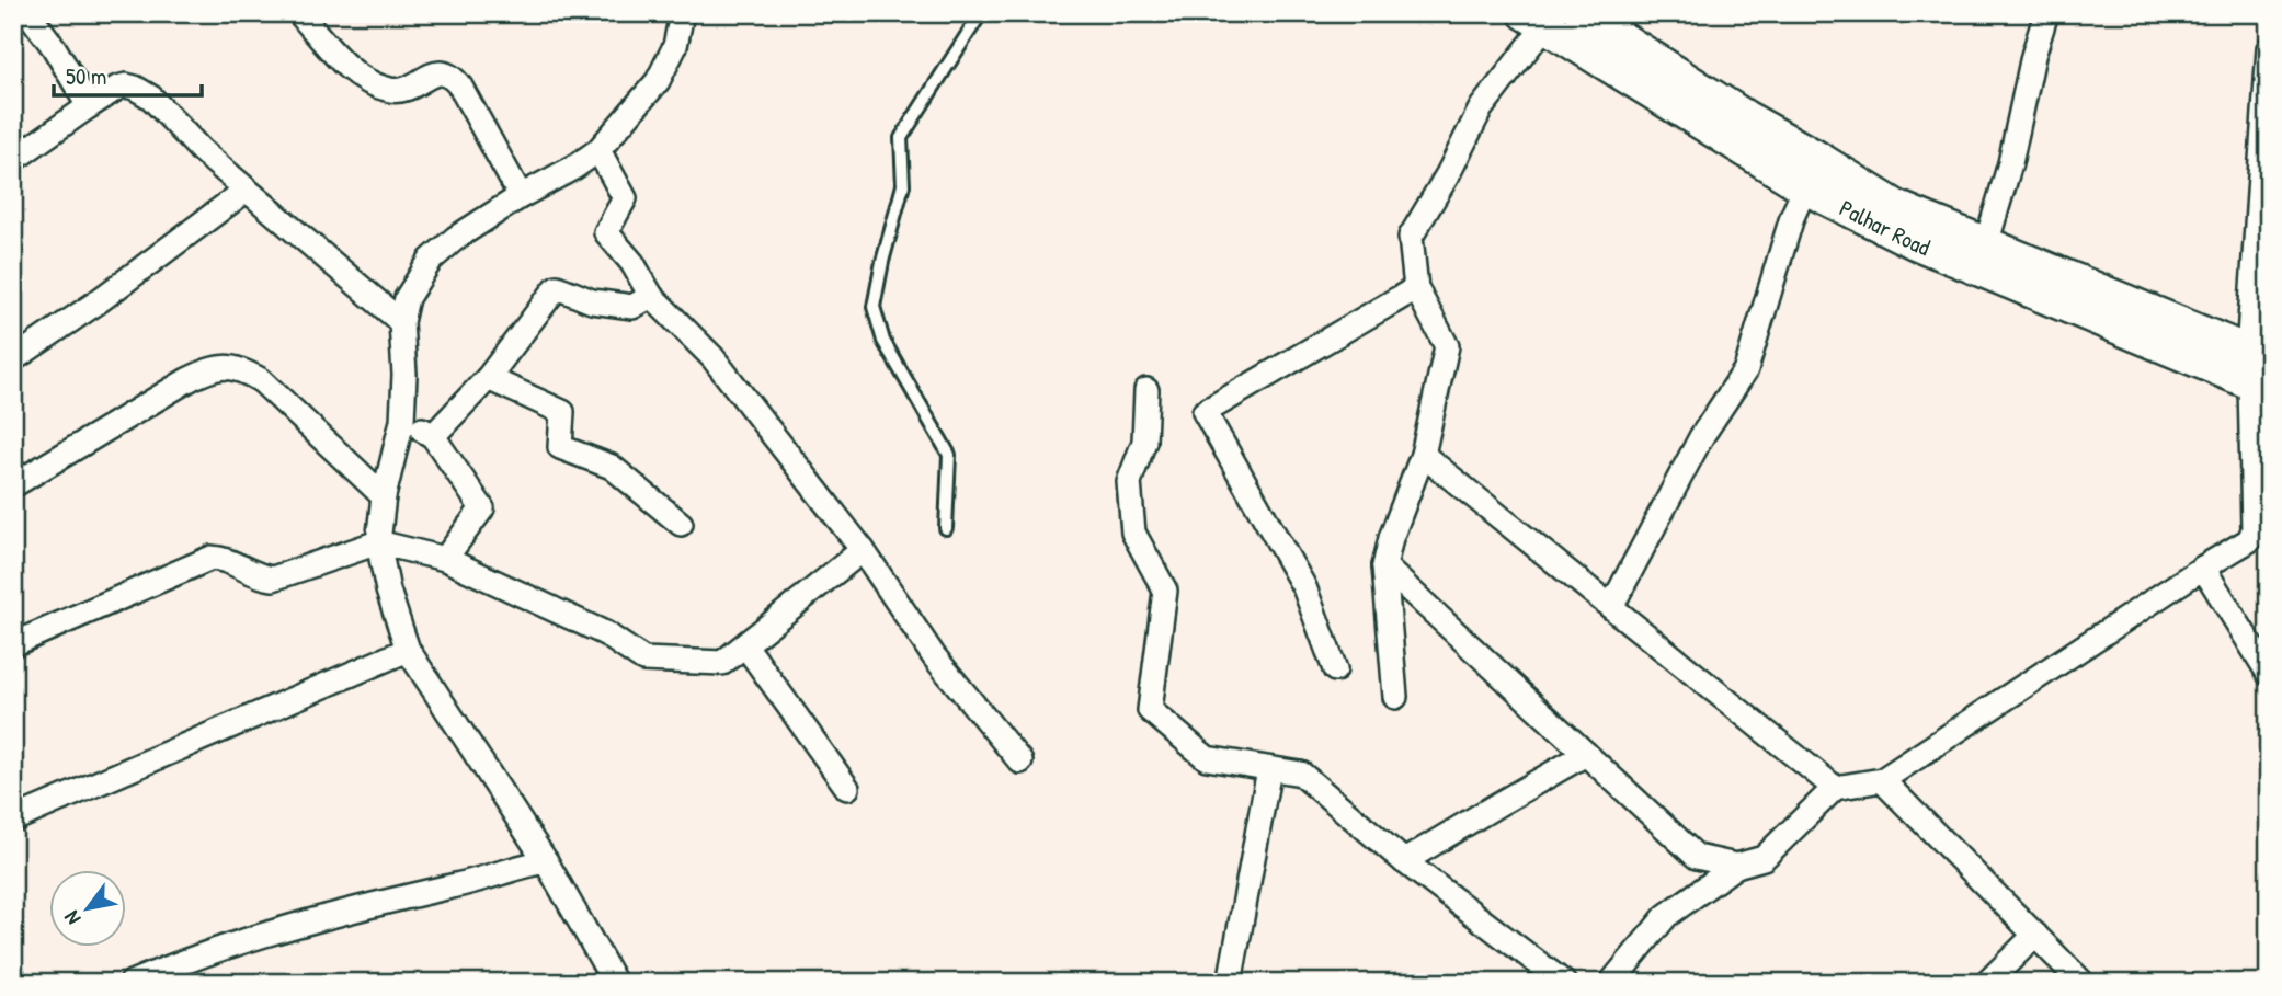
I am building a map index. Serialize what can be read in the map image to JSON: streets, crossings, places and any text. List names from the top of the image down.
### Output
{
  "streets": {
    "main road": ["Palhar Road"]
  },
  "scale_bar": "50 m",
  "north": "bottom left"
}
